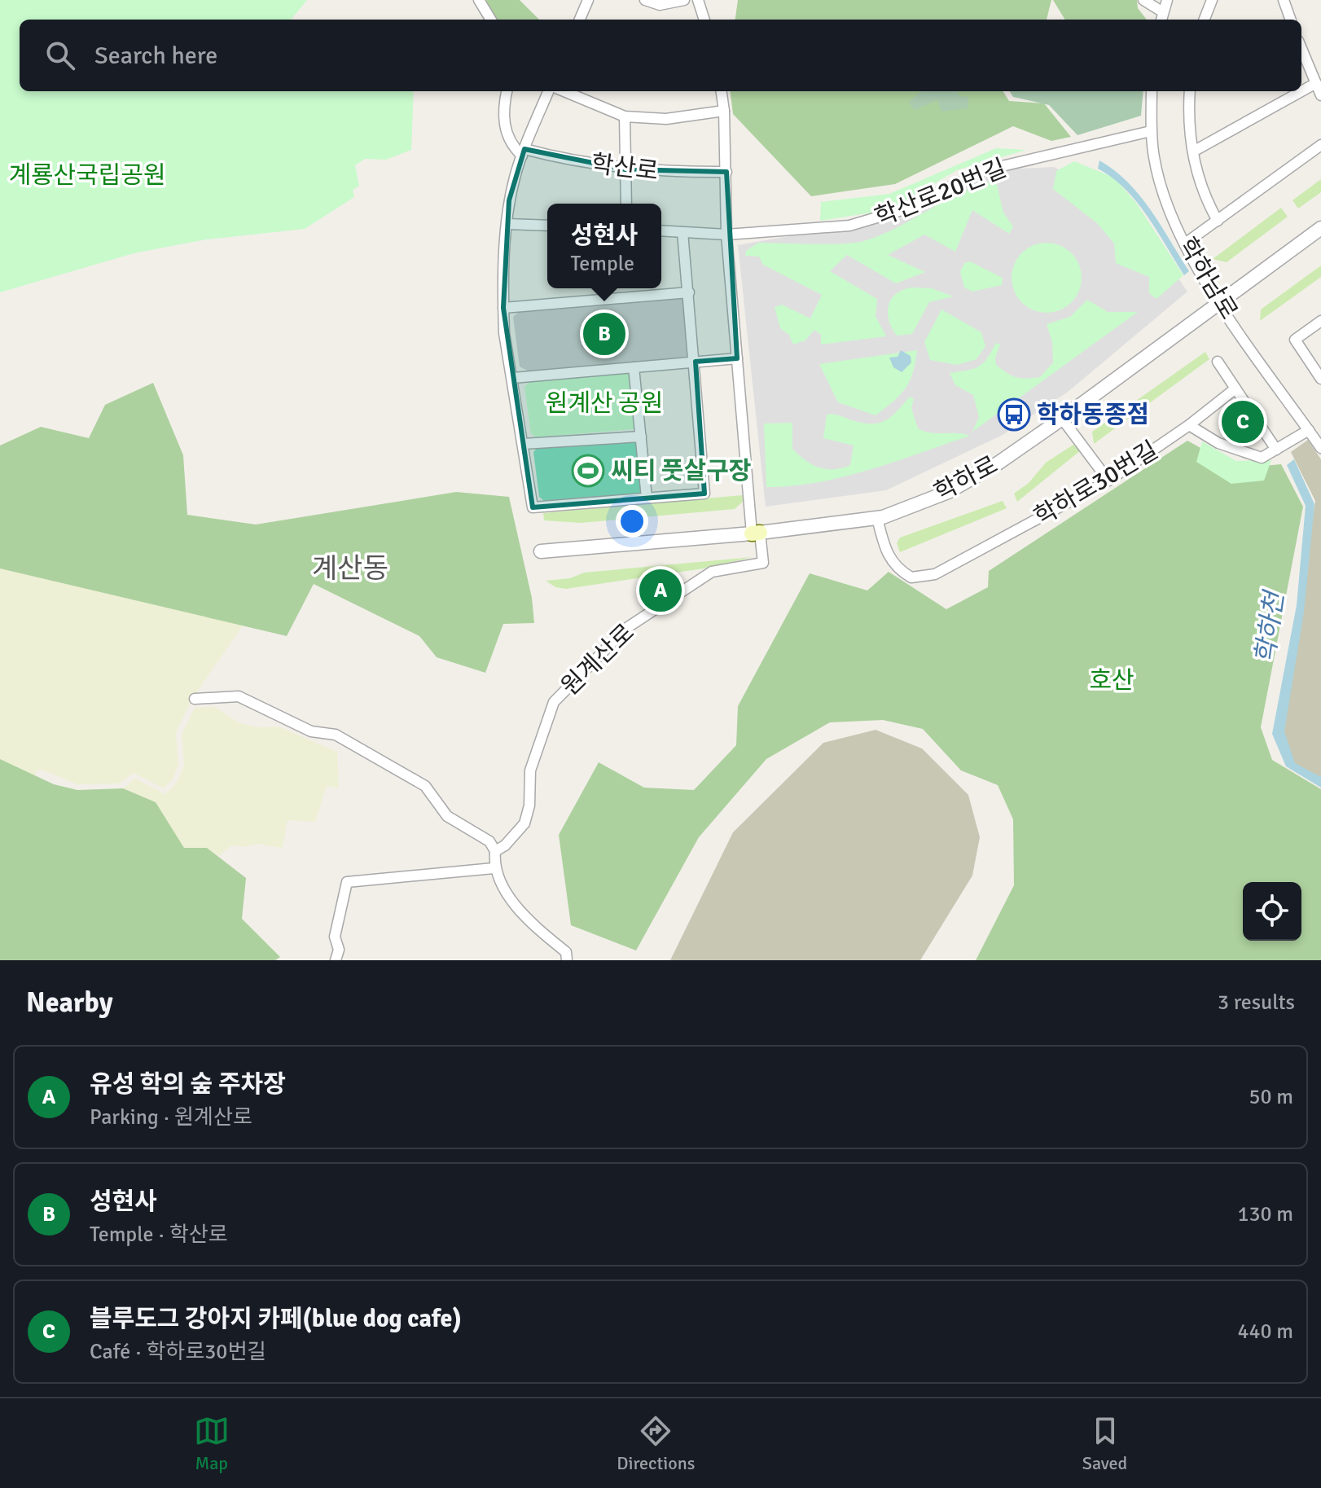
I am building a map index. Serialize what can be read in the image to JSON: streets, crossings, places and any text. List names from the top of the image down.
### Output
{
  "streets": {
    "street": [
      "학산로",
      "학산로20번길",
      "학하남로",
      "학하로",
      "학하로30번길",
      "원계산로"
    ]
  },
  "crossings": [
    ["학산로20번길", "학하남로"],
    ["학하남로", "학하로"],
    ["학하로", "학하로30번길"],
    ["학하로", "원계산로"]
  ],
  "districts": ["계산동"],
  "water": ["학하천"],
  "parks": ["계룡산국립공원", "원계산 공원", "호산"],
  "places": {
    "bus stop": ["학하동종점"],
    "sports": ["씨티 풋살구장"]
  },
  "page": {
    "search": "Search here",
    "popup": ["성현사", "Temple"],
    "pins": ["B", "C", "A"],
    "heading": ["Nearby", "3 results"],
    "list": [
      {
        "mark": "A",
        "name": "유성 학의 숲 주차장",
        "note": "Parking · 원계산로",
        "value": "50 m"
      },
      {
        "mark": "B",
        "name": "성현사",
        "note": "Temple · 학산로",
        "value": "130 m"
      },
      {
        "mark": "C",
        "name": "블루도그 강아지 카페(blue dog cafe)",
        "note": "Café · 학하로30번길",
        "value": "440 m"
      }
    ],
    "nav": ["Map", "Directions", "Saved"]
  }
}
